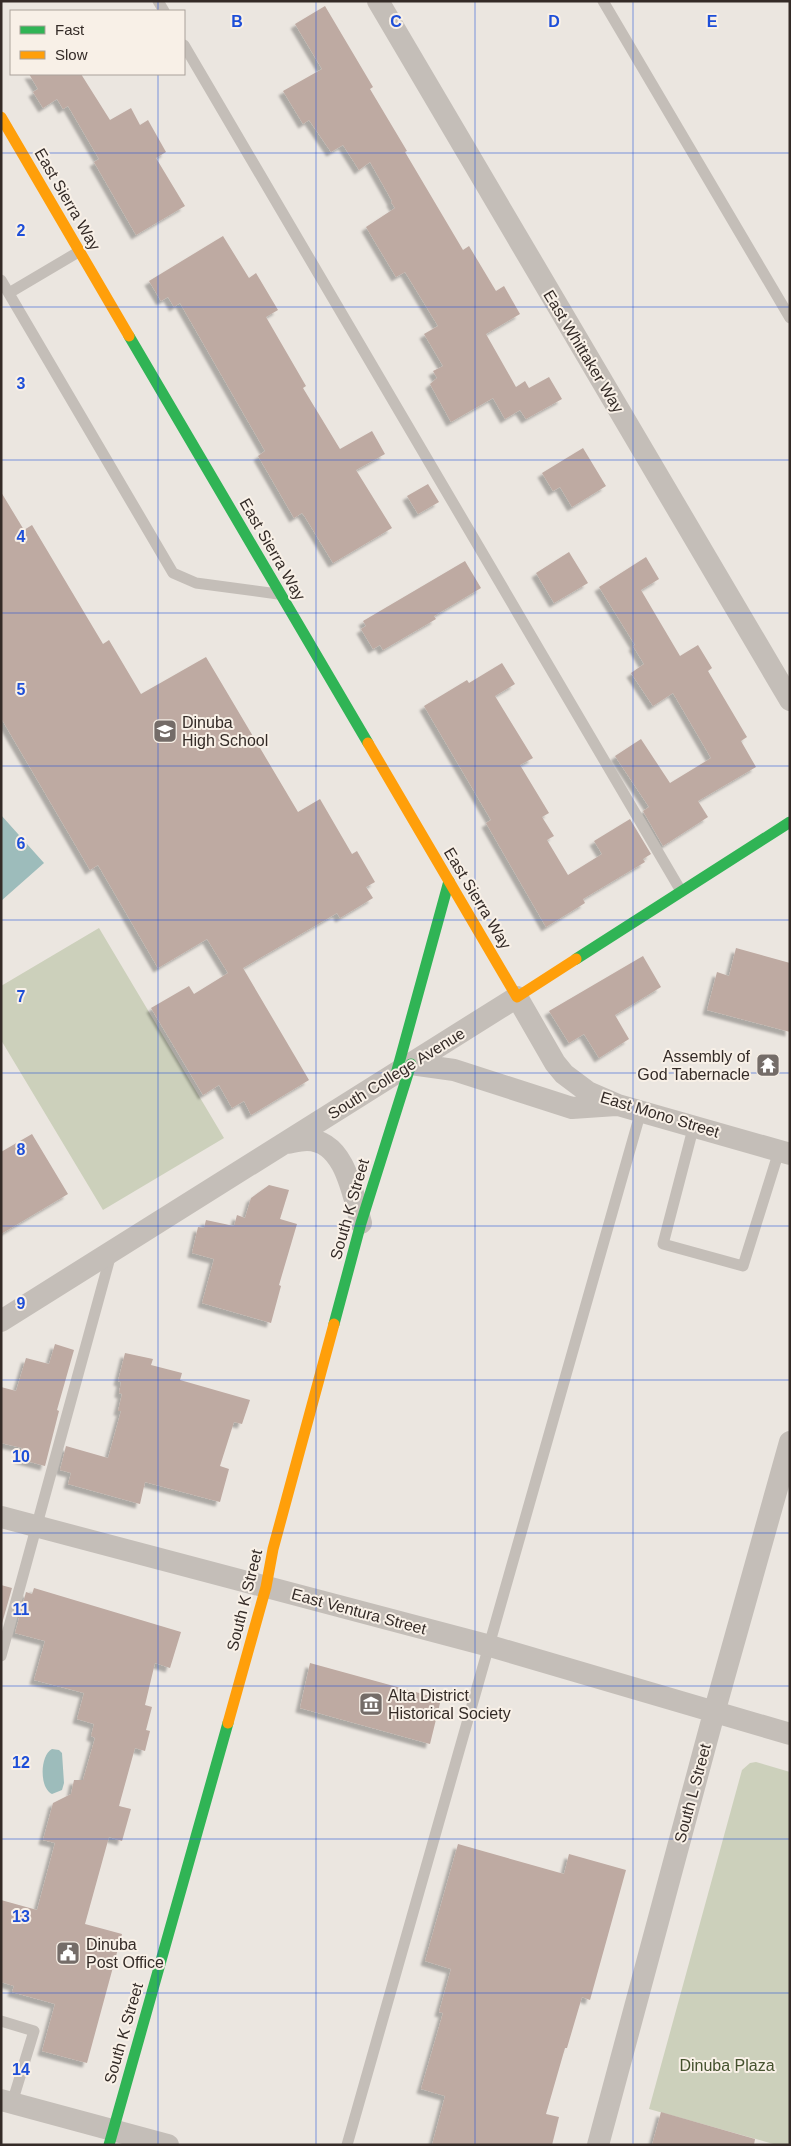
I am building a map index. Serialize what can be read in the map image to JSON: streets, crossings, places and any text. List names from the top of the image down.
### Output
{
  "streets": {
    "street": [
      "East Sierra Way",
      "East Whittaker Way",
      "South College Avenue",
      "East Mono Street",
      "South K Street",
      "East Ventura Street",
      "South L Street"
    ]
  },
  "crossings": [
    ["East Sierra Way", "South College Avenue"],
    ["East Sierra Way", "East Mono Street"],
    ["East Sierra Way", "South K Street"],
    ["South College Avenue", "East Mono Street"],
    ["South College Avenue", "South K Street"],
    ["South K Street", "East Ventura Street"],
    ["East Ventura Street", "South L Street"]
  ],
  "parks": ["Dinuba Plaza"],
  "places": {
    "school or university": ["Dinuba High School"],
    "temple": ["Assembly of God Tabernacle"],
    "museum": ["Alta District Historical Society"],
    "public building": ["Dinuba Post Office"]
  },
  "legend": ["Fast", "Slow"],
  "grid": {
    "columns": [
      "B",
      "C",
      "D",
      "E"
    ],
    "rows": [
      "2",
      "3",
      "4",
      "5",
      "6",
      "7",
      "8",
      "9",
      "10",
      "11",
      "12",
      "13",
      "14"
    ]
  }
}
